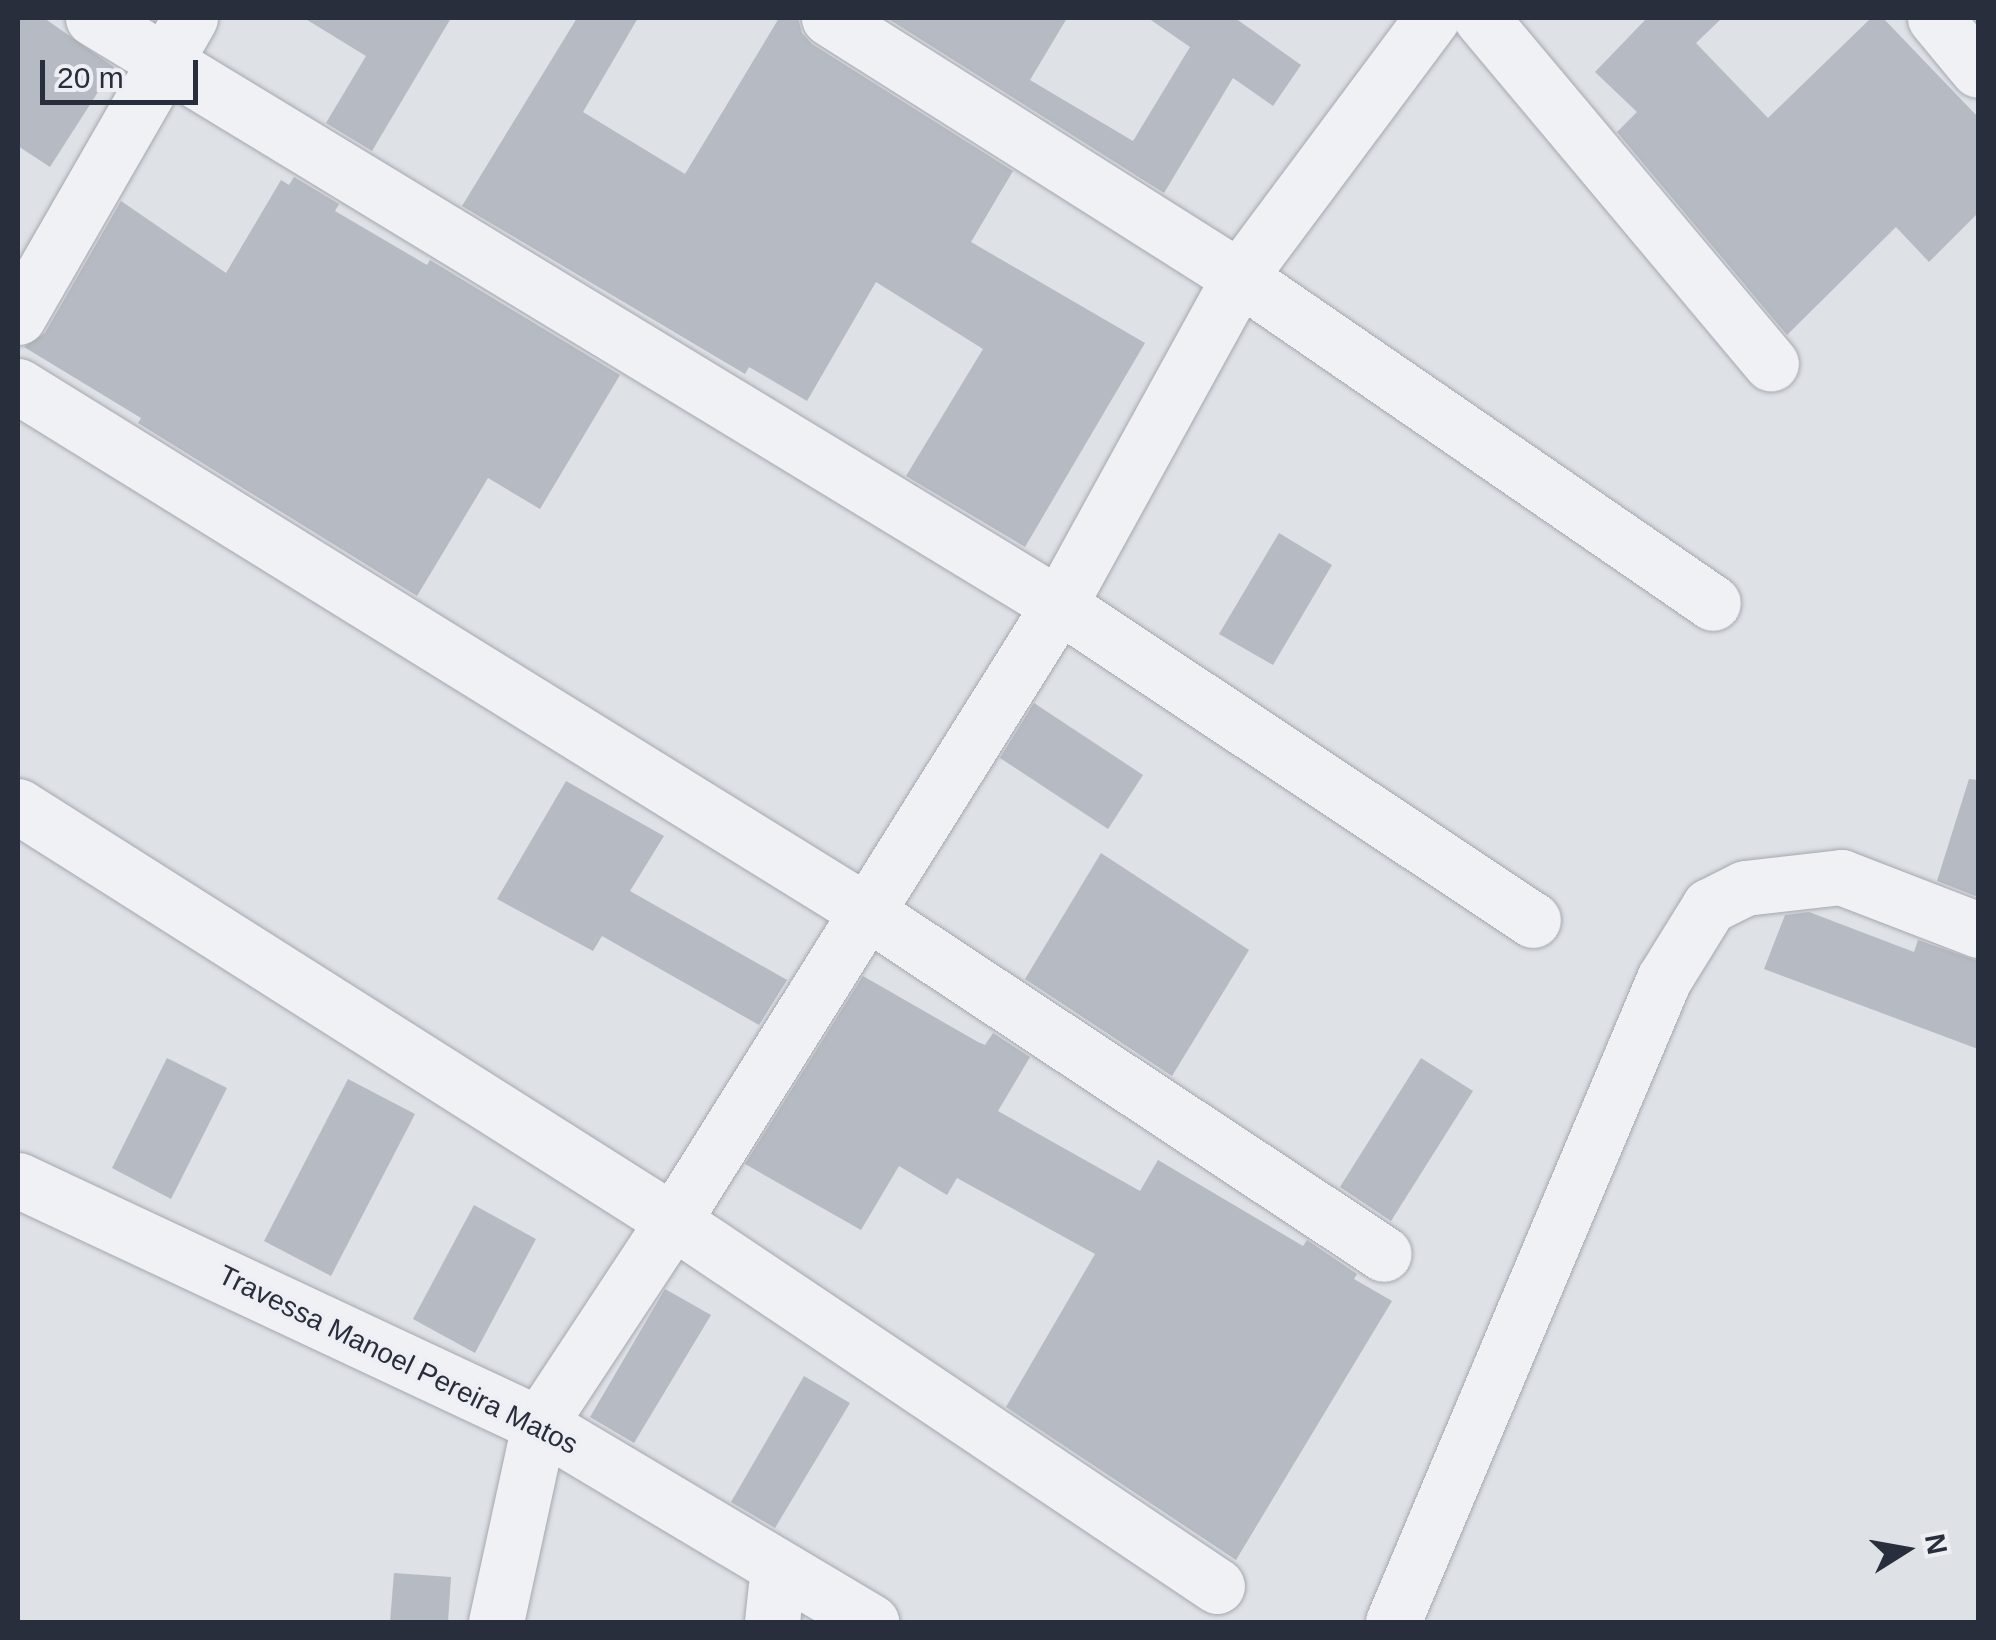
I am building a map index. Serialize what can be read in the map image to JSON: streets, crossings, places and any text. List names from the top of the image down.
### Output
{
  "streets": {
    "street": ["Travessa Manoel Pereira Matos"]
  },
  "scale_bar": "20 m",
  "north": "right"
}
